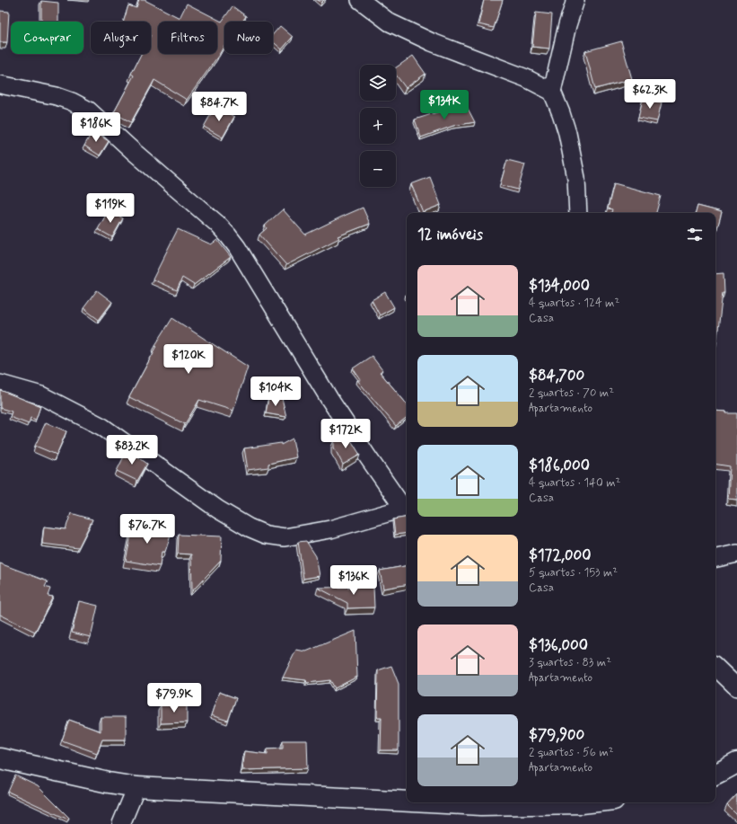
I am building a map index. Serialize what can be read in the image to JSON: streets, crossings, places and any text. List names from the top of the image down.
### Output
{
  "page": {
    "chip": [
      "Comprar",
      "Alugar",
      "Filtros",
      "Novo"
    ],
    "map_buttons": ["+", "−"],
    "price": [
      "$62.3K",
      "$134K",
      "$84.7K",
      "$186K",
      "$119K",
      "$120K",
      "$104K",
      "$172K",
      "$83.2K",
      "$76.7K",
      "$136K",
      "$79.9K"
    ],
    "heading": "12 imóveis",
    "list": [
      {
        "name": "$134,000",
        "note": "4 quartos · 124 m² · Casa"
      },
      {
        "name": "$84,700",
        "note": "2 quartos · 70 m² · Apartamento"
      },
      {
        "name": "$186,000",
        "note": "4 quartos · 140 m² · Casa"
      },
      {
        "name": "$172,000",
        "note": "5 quartos · 153 m² · Casa"
      },
      {
        "name": "$136,000",
        "note": "3 quartos · 83 m² · Apartamento"
      },
      {
        "name": "$79,900",
        "note": "2 quartos · 56 m² · Apartamento"
      }
    ]
  }
}
